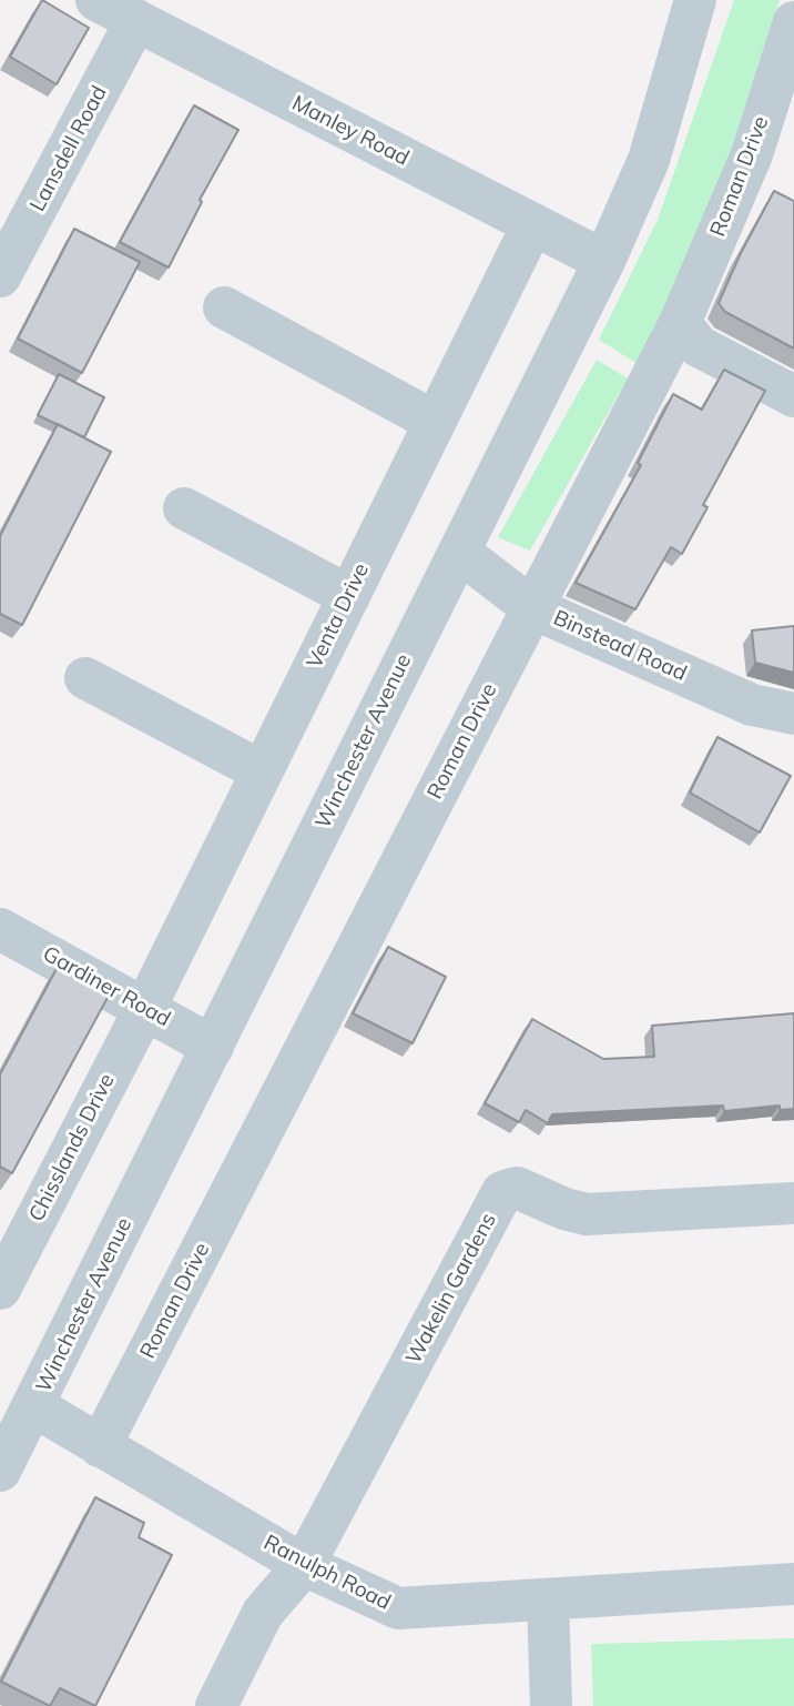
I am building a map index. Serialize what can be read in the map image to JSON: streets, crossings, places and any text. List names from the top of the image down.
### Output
{
  "streets": {
    "street": [
      "Manley Road",
      "Lansdell Road",
      "Roman Drive",
      "Venta Drive",
      "Binstead Road",
      "Winchester Avenue",
      "Gardiner Road",
      "Chisslands Drive",
      "Wakelin Gardens",
      "Ranulph Road"
    ]
  },
  "crossings": [
    ["Manley Road", "Lansdell Road"],
    ["Manley Road", "Venta Drive"],
    ["Manley Road", "Winchester Avenue"],
    ["Roman Drive", "Binstead Road"],
    ["Roman Drive", "Ranulph Road"],
    ["Venta Drive", "Gardiner Road"],
    ["Venta Drive", "Chisslands Drive"],
    ["Binstead Road", "Winchester Avenue"],
    ["Winchester Avenue", "Gardiner Road"],
    ["Winchester Avenue", "Ranulph Road"],
    ["Gardiner Road", "Chisslands Drive"],
    ["Wakelin Gardens", "Ranulph Road"]
  ]
}
